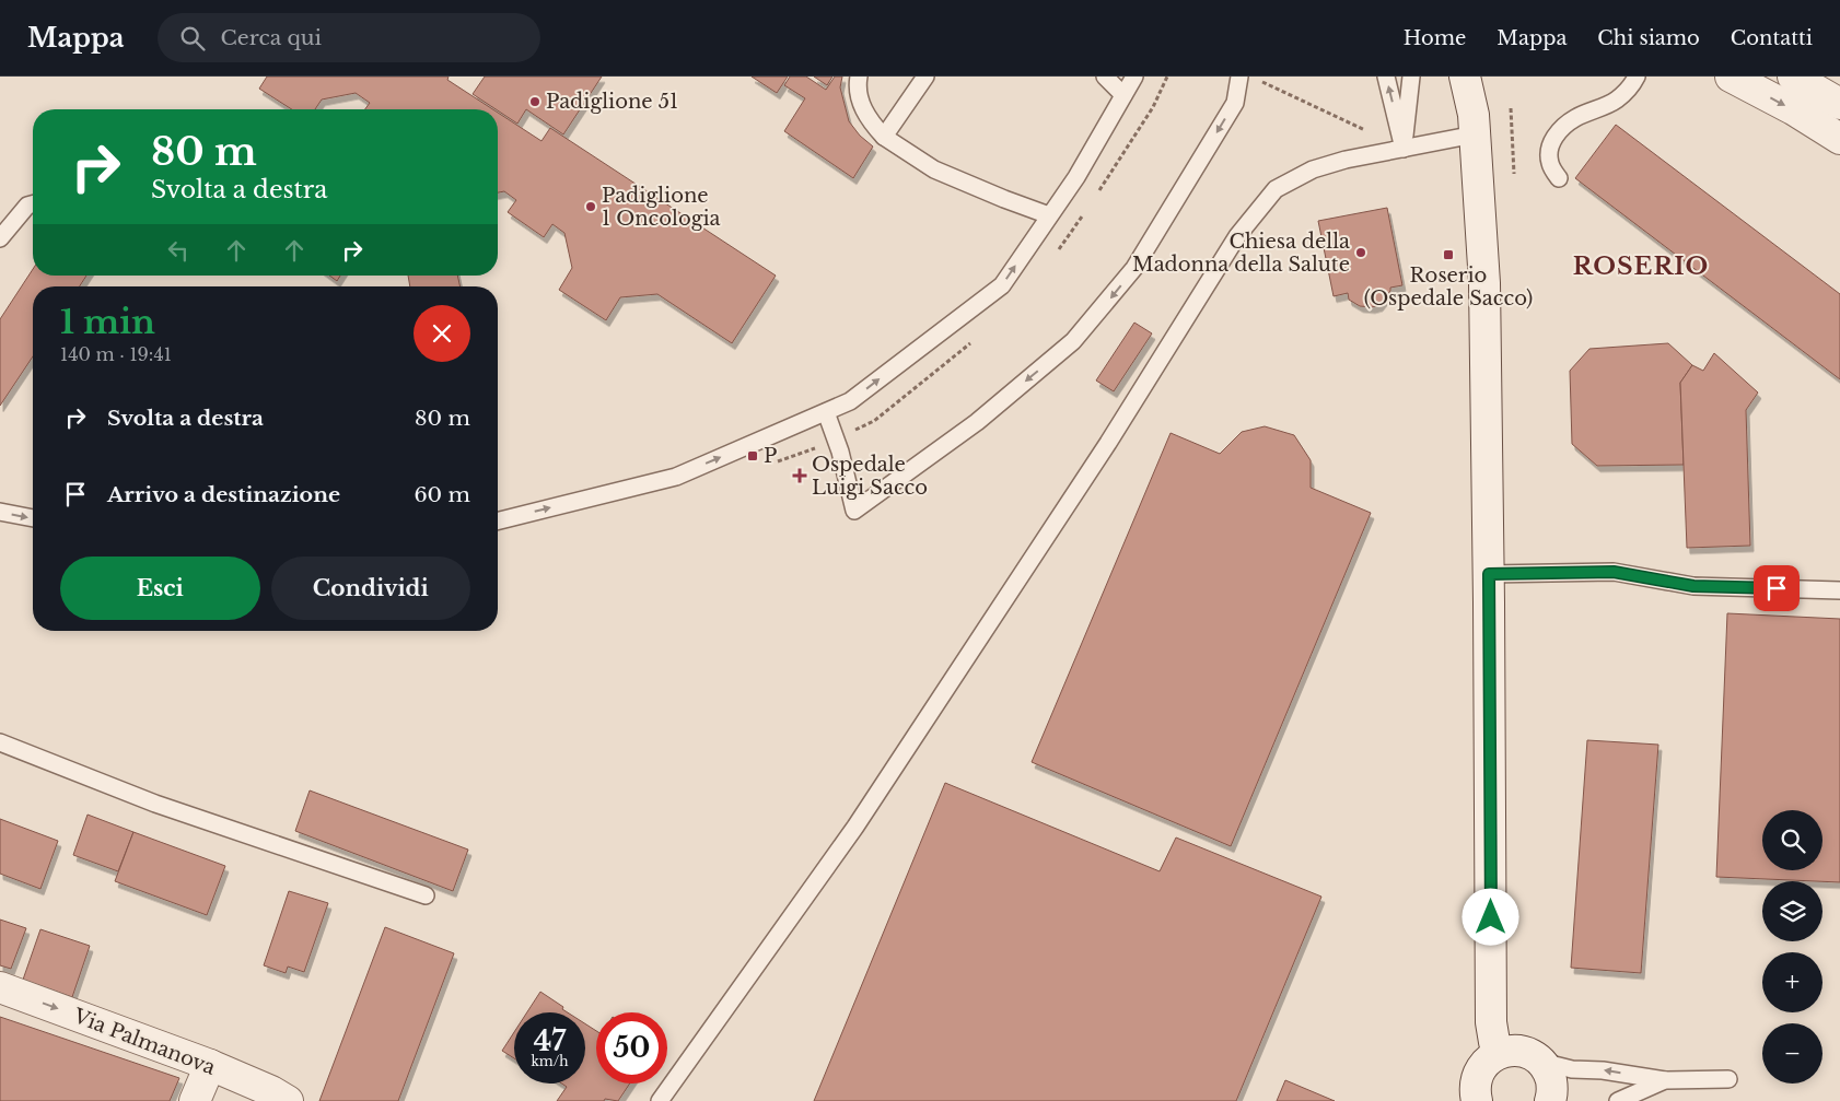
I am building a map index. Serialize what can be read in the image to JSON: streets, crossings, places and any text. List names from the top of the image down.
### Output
{
  "streets": {
    "main road": ["Via Palmanova"]
  },
  "one_way": ["Via Palmanova"],
  "districts": ["ROSERIO"],
  "places": {
    "other": ["Padiglione 51", "Padiglione 1 Oncologia", "Chiesa della Madonna della Salute"],
    "transit": ["Roserio (Ospedale Sacco)", "P"],
    "health": ["Ospedale Luigi Sacco"]
  },
  "page": {
    "header": "Mappa",
    "search": "Cerca qui",
    "nav": [
      "Home",
      "Mappa",
      "Chi siamo",
      "Contatti"
    ],
    "turn": ["80 m", "Svolta a destra"],
    "heading": ["1 min", "140 m · 19:41"],
    "list": [
      {
        "name": "Svolta a destra",
        "value": "80 m"
      },
      {
        "name": "Arrivo a destinazione",
        "value": "60 m"
      }
    ],
    "buttons": ["Esci", "Condividi"],
    "map_buttons": ["+", "−"],
    "speed": "47 km/h",
    "limit": "50"
  }
}
